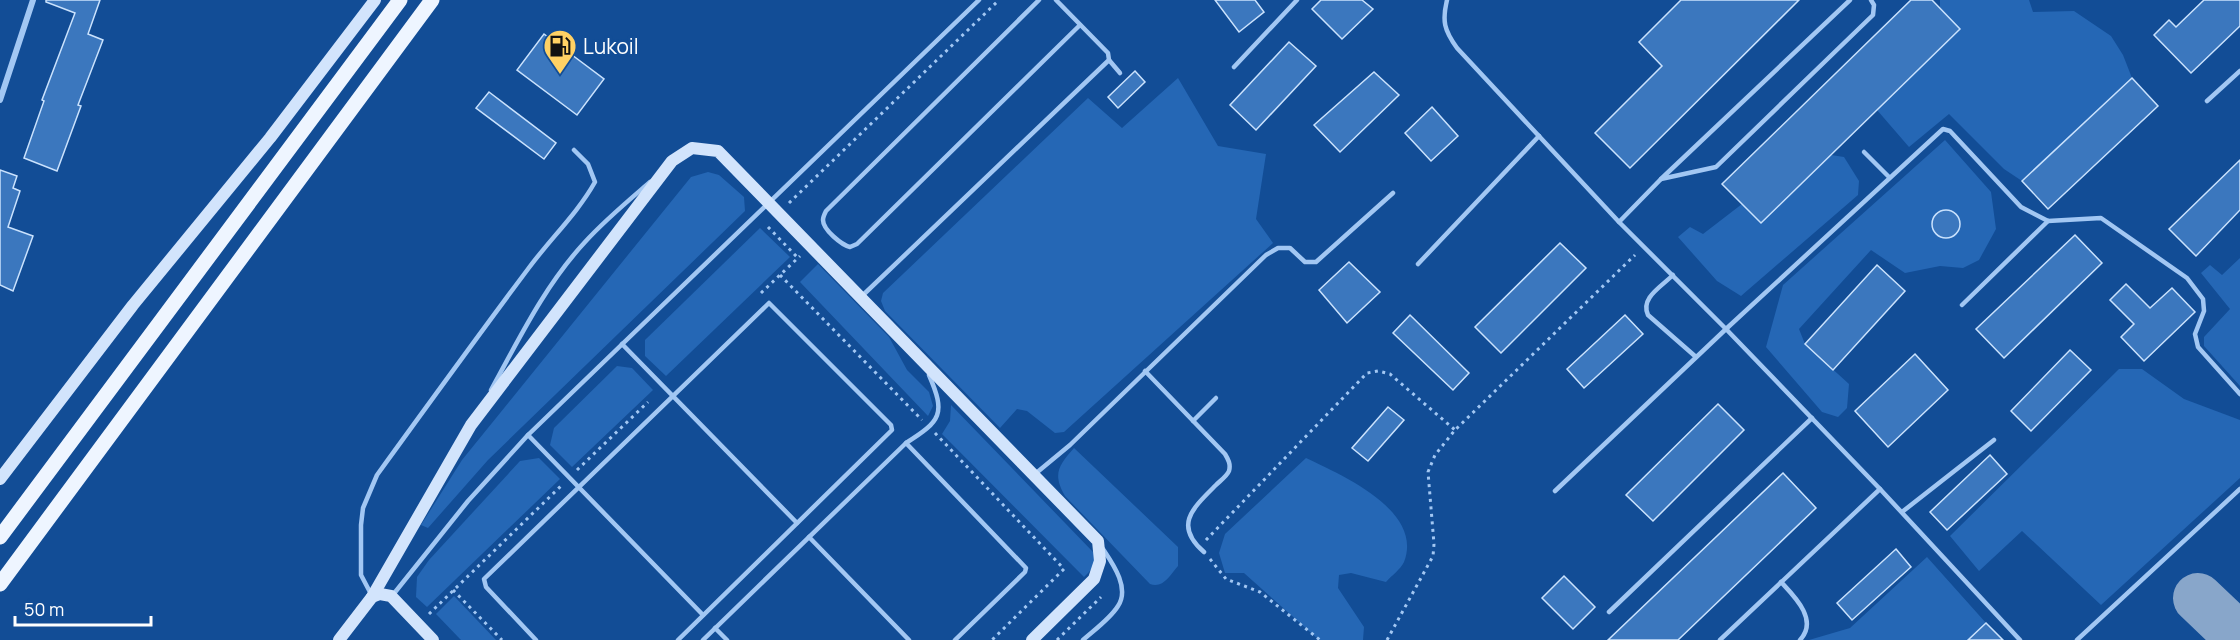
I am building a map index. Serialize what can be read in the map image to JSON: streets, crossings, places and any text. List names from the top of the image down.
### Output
{
  "places": {
    "fuel station": ["Lukoil"]
  },
  "scale_bar": "50 m"
}
